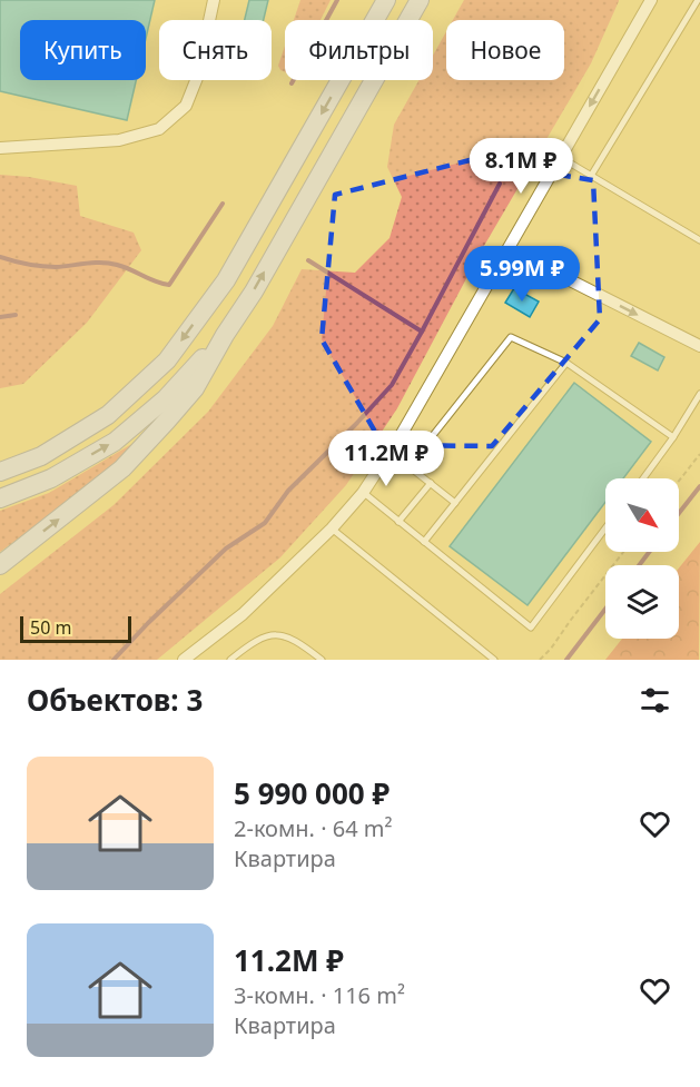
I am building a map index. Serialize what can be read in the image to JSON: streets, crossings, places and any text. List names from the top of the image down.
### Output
{
  "scale_bar": "50 m",
  "north": "bottom right",
  "page": {
    "chip": [
      "Купить",
      "Снять",
      "Фильтры",
      "Новое"
    ],
    "price": ["8.1M ₽", "5.99M ₽", "11.2M ₽"],
    "scale": "50 m",
    "heading": "Объектов: 3",
    "list": [
      {
        "name": "5 990 000 ₽",
        "note": "2-комн. · 64 m² · Квартира"
      },
      {
        "name": "11.2M ₽",
        "note": "3-комн. · 116 m² · Квартира"
      }
    ]
  }
}
